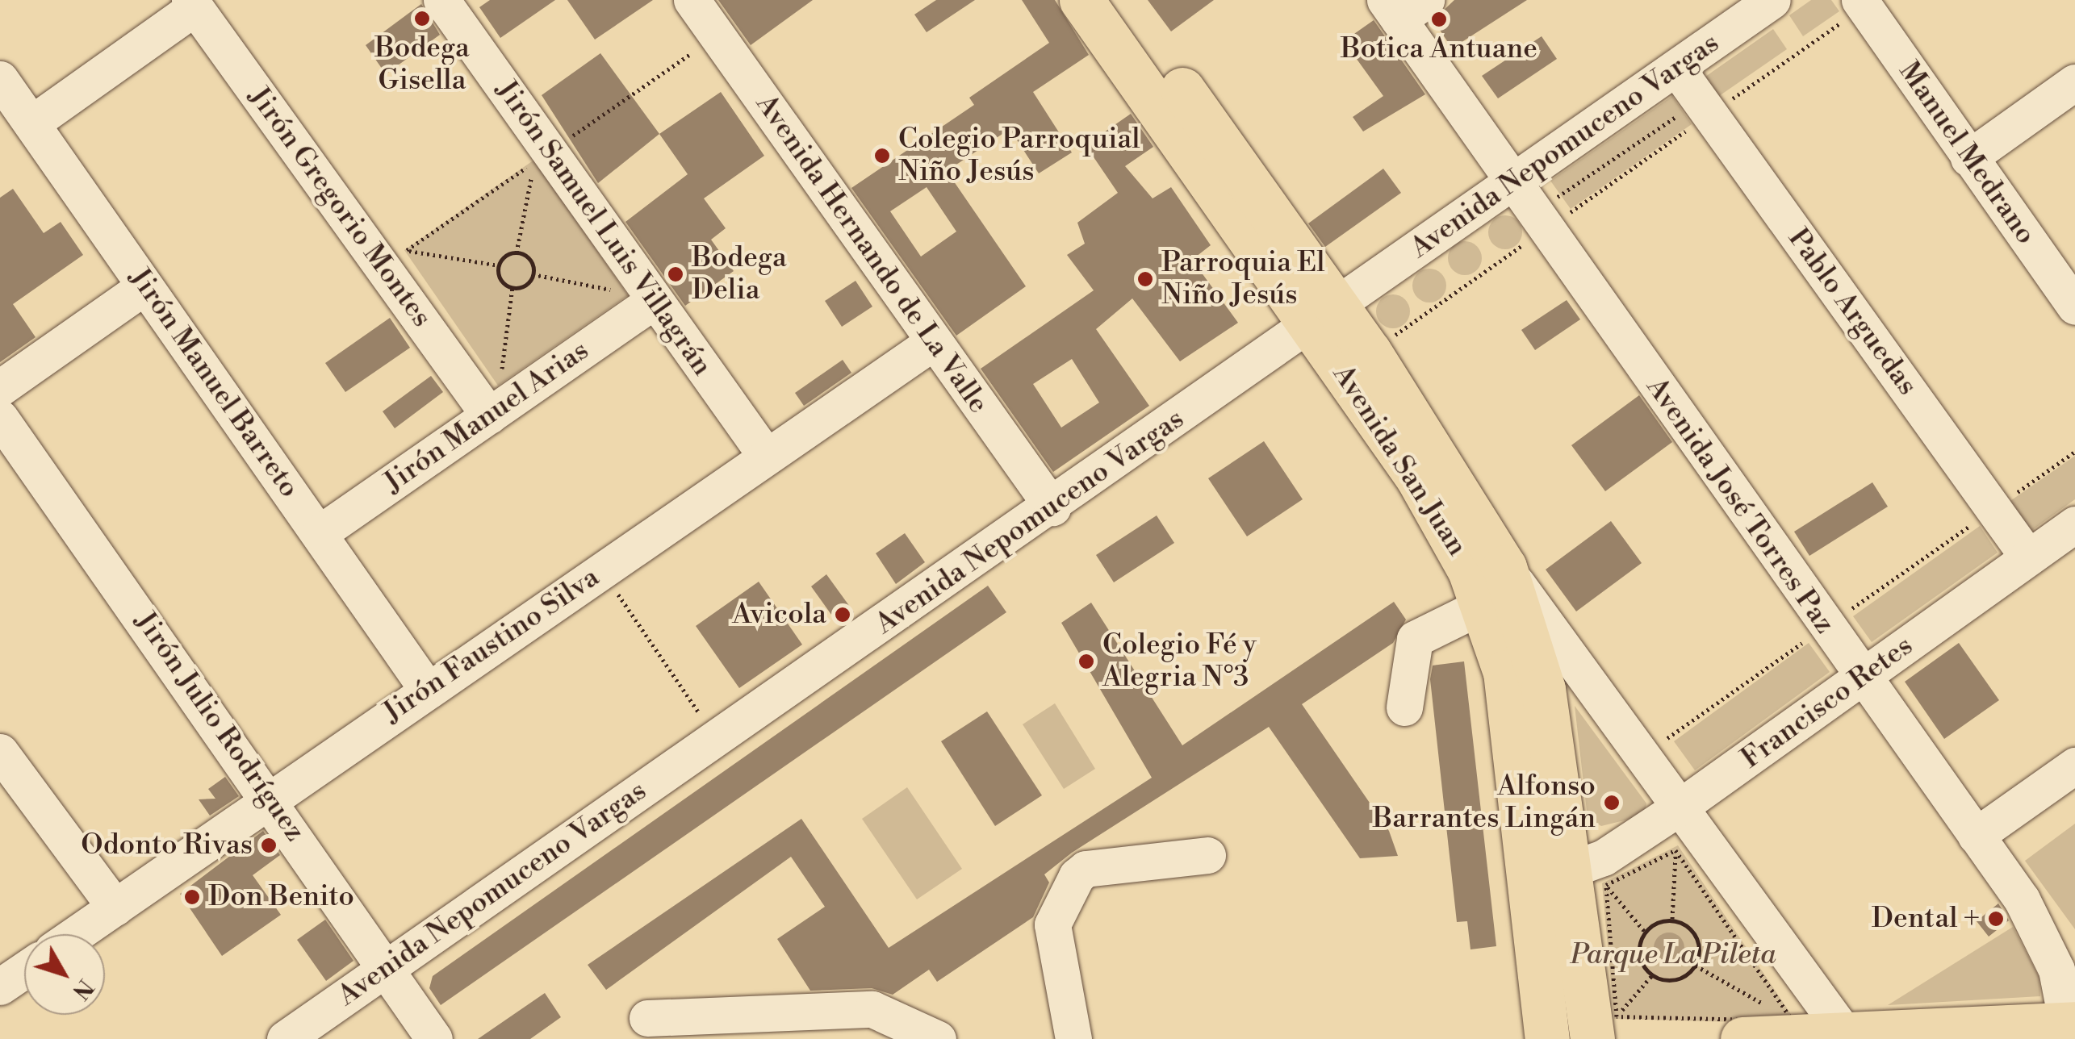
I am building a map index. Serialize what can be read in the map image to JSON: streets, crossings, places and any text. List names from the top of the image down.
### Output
{
  "streets": {
    "main road": ["Avenida San Juan"],
    "street": [
      "Avenida Nepomuceno Vargas",
      "Manuel Medrano",
      "Jirón Gregorio Montes",
      "Jirón Samuel Luis Villagrán",
      "Avenida Hernando de La Valle",
      "Pablo Arguedas",
      "Jirón Manuel Barreto",
      "Jirón Manuel Arias",
      "Avenida José Torres Paz",
      "Jirón Faustino Silva",
      "Francisco Retes",
      "Jirón Julio Rodríguez"
    ]
  },
  "crossings": [
    ["Avenida Nepomuceno Vargas", "Avenida Hernando de La Valle"],
    ["Avenida Nepomuceno Vargas", "Pablo Arguedas"],
    ["Avenida Nepomuceno Vargas", "Avenida San Juan"],
    ["Avenida Nepomuceno Vargas", "Avenida José Torres Paz"],
    ["Avenida Nepomuceno Vargas", "Jirón Julio Rodríguez"],
    ["Jirón Gregorio Montes", "Jirón Manuel Arias"],
    ["Jirón Samuel Luis Villagrán", "Jirón Manuel Arias"],
    ["Jirón Samuel Luis Villagrán", "Jirón Faustino Silva"],
    ["Avenida Hernando de La Valle", "Jirón Faustino Silva"],
    ["Pablo Arguedas", "Francisco Retes"],
    ["Jirón Manuel Barreto", "Jirón Manuel Arias"],
    ["Jirón Manuel Barreto", "Jirón Faustino Silva"],
    ["Avenida San Juan", "Francisco Retes"],
    ["Avenida José Torres Paz", "Francisco Retes"],
    ["Jirón Faustino Silva", "Jirón Julio Rodríguez"]
  ],
  "parks": ["Parque La Pileta"],
  "places": [
    "Bodega Gisella",
    "Botica Antuane",
    "Colegio Parroquial Niño Jesús",
    "Bodega Delia",
    "Parroquia El Niño Jesús",
    "Avicola",
    "Colegio Fé y Alegria N°3",
    "Alfonso Barrantes Lingán",
    "Odonto Rivas",
    "Don Benito",
    "Dental +"
  ],
  "north": "bottom right"
}
